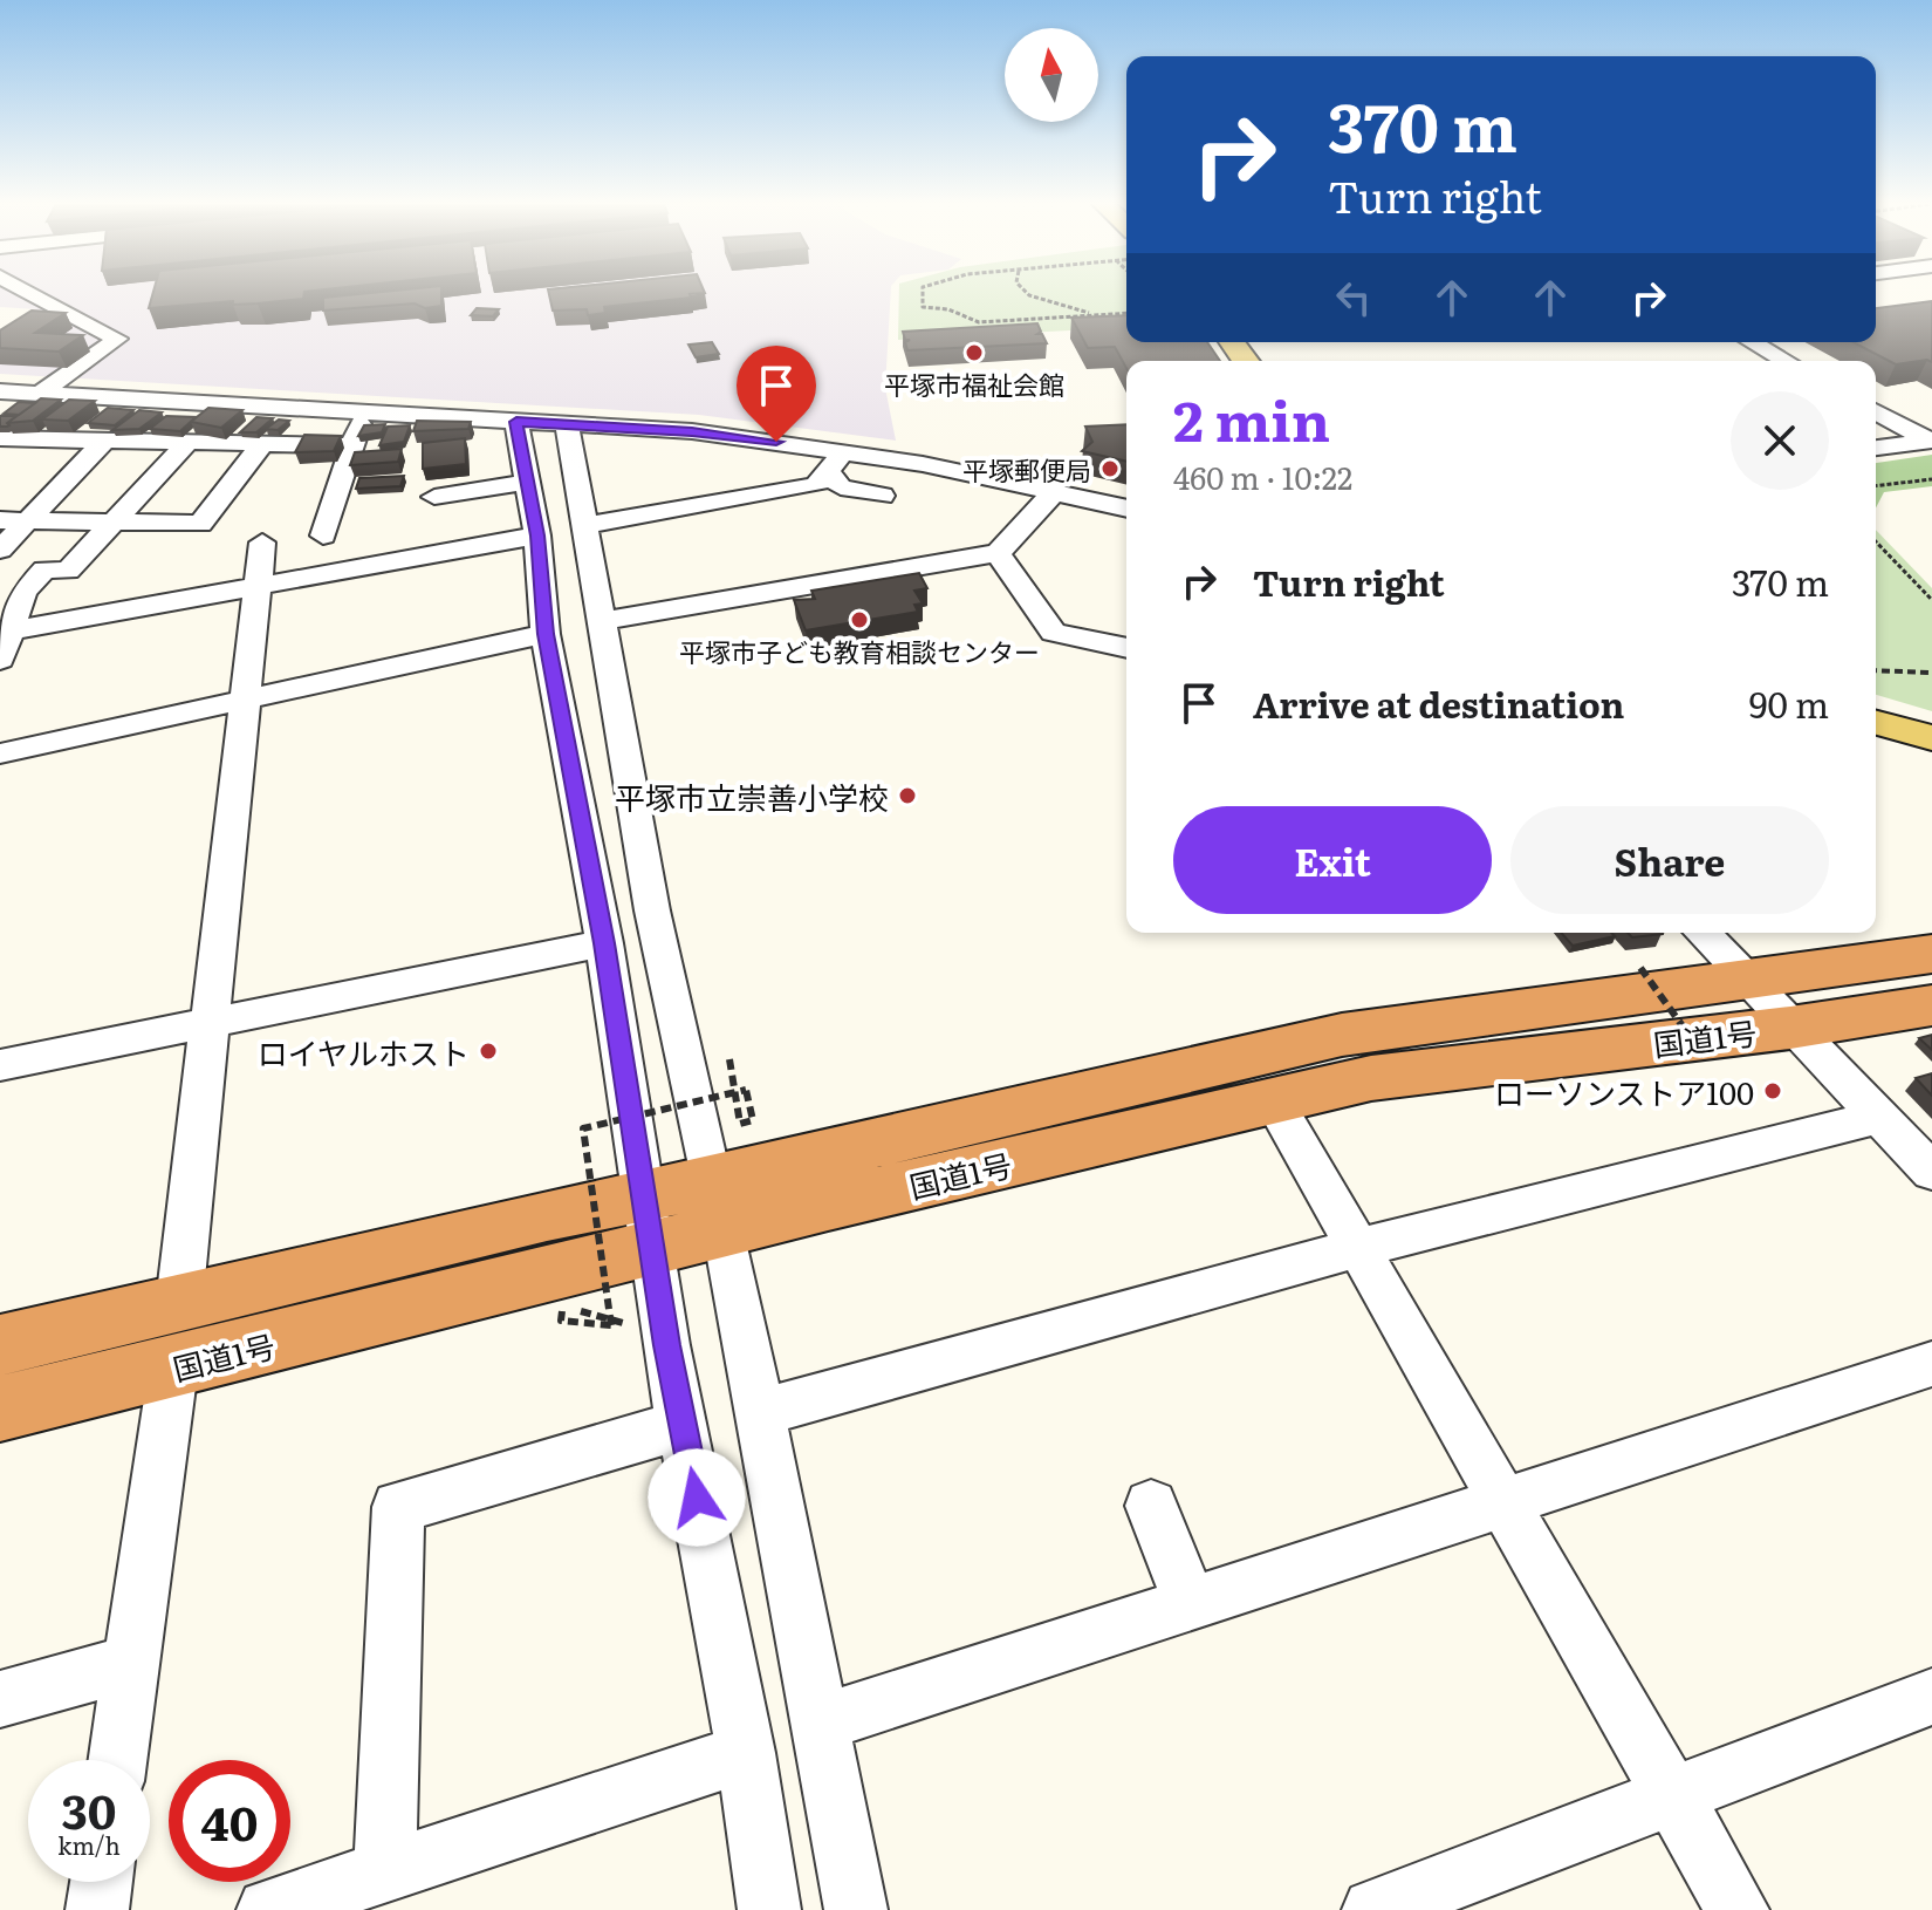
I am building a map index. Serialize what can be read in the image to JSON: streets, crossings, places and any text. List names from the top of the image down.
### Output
{
  "streets": {
    "highway": ["国道1号"]
  },
  "places": [
    "平塚市福祉会館",
    "平塚郵便局",
    "平塚市子ども教育相談センター",
    "平塚市立崇善小学校",
    "ロイヤルホスト",
    "ローソンストア100"
  ],
  "north": "top",
  "page": {
    "turn": ["370 m", "Turn right"],
    "heading": ["2 min", "460 m · 10:22"],
    "list": [
      {
        "name": "Turn right",
        "value": "370 m"
      },
      {
        "name": "Arrive at destination",
        "value": "90 m"
      }
    ],
    "buttons": ["Exit", "Share"],
    "speed": "30 km/h",
    "limit": "40"
  }
}
